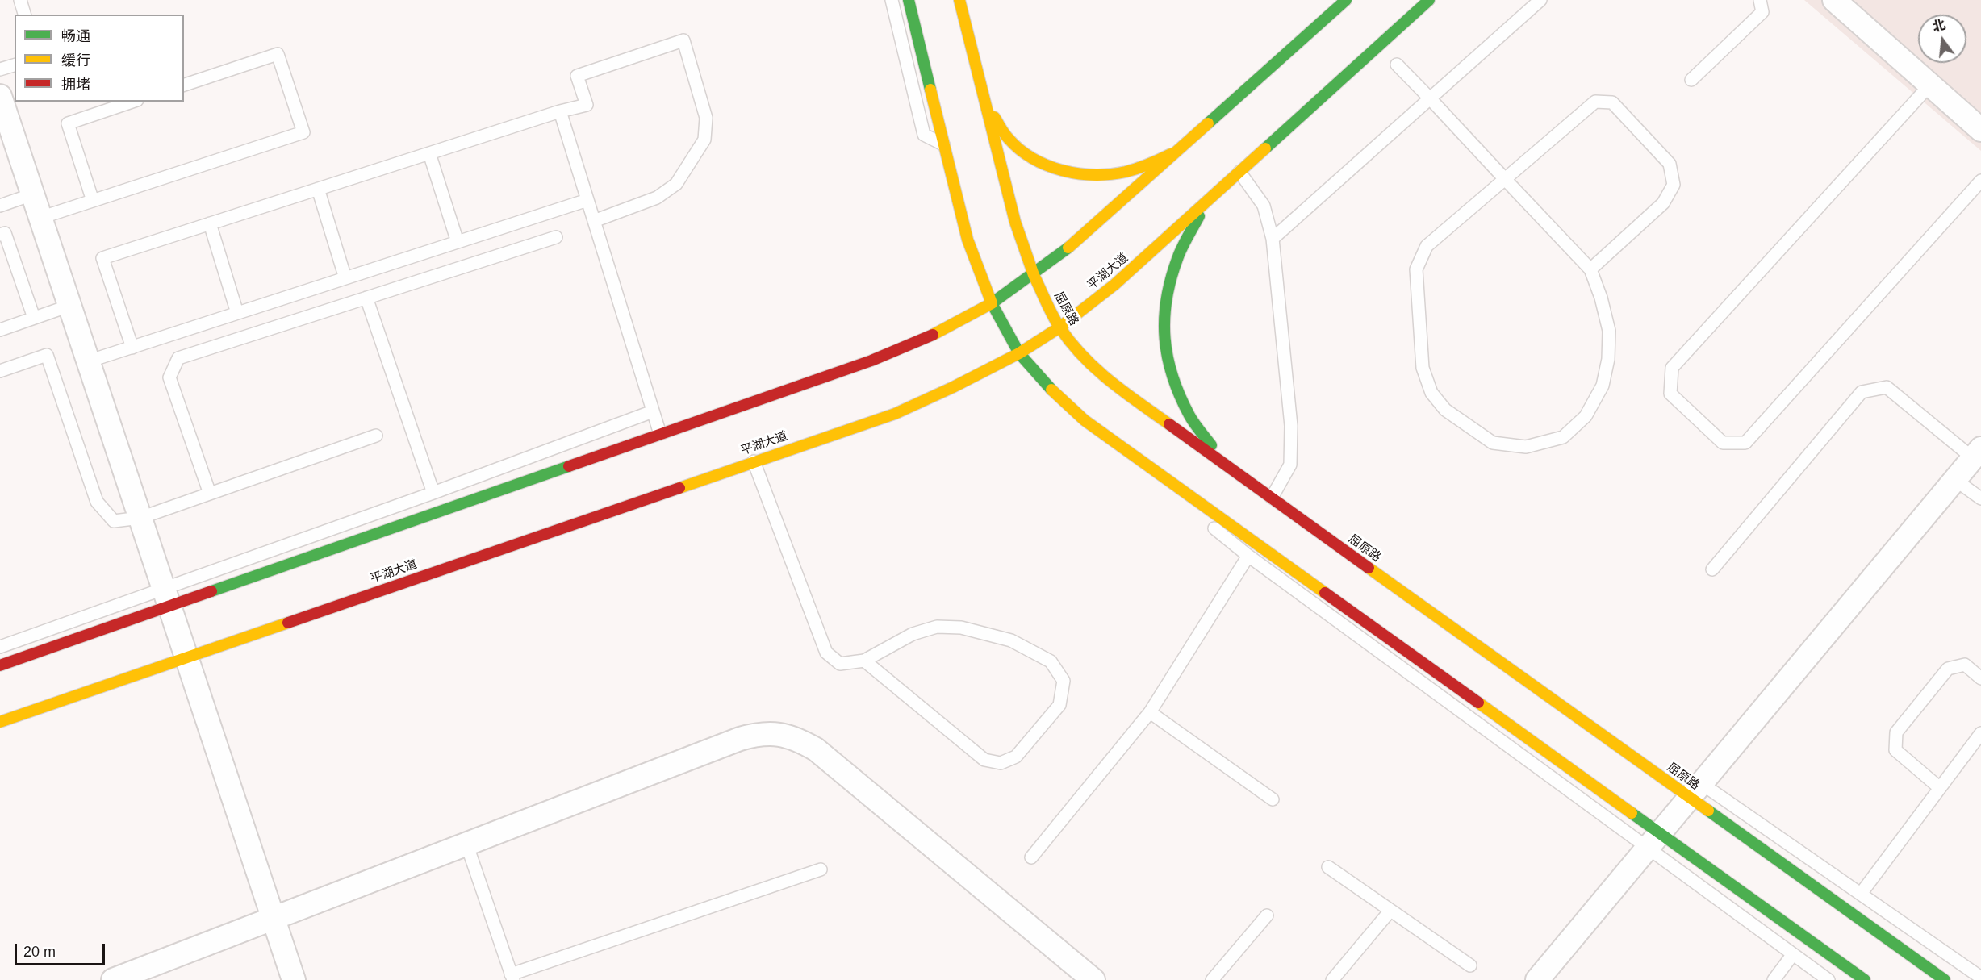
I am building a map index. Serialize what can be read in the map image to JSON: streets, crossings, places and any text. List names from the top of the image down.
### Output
{
  "streets": {
    "main road": ["平湖大道", "屈原路"]
  },
  "crossings": [
    ["平湖大道", "屈原路"]
  ],
  "legend": ["畅通", "缓行", "拥堵"],
  "scale_bar": "20 m",
  "north": "top"
}
